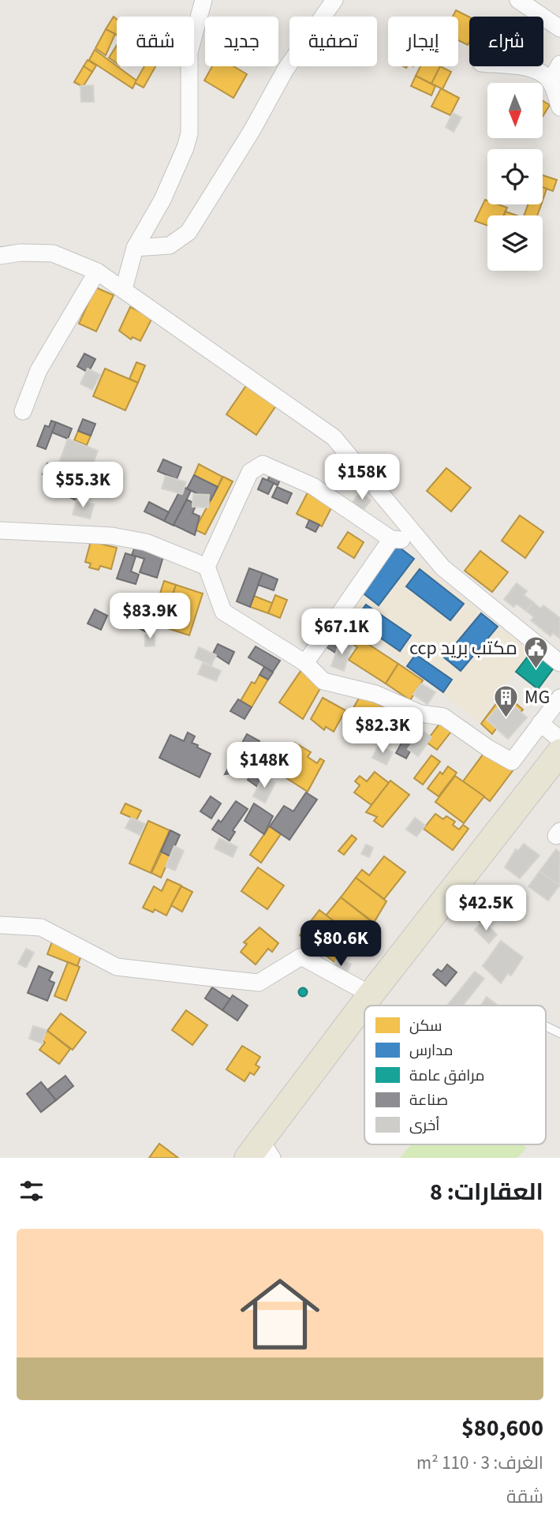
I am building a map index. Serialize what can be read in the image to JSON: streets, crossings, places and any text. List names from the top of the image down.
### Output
{
  "places": {
    "public building": ["ccp مكتب بريد"],
    "building": ["MG"]
  },
  "legend": [
    "سكن",
    "مدارس",
    "مرافق عامة",
    "صناعة",
    "أخرى"
  ],
  "north": "bottom",
  "page": {
    "chip": [
      "شراء",
      "إيجار",
      "تصفية",
      "جديد",
      "شقة"
    ],
    "price": [
      "$158K",
      "$55.3K",
      "$83.9K",
      "$67.1K",
      "$82.3K",
      "$148K",
      "$42.5K",
      "$80.6K"
    ],
    "heading": "العقارات: 8",
    "list": [
      {
        "name": "$80,600",
        "note": "الغرف: 3 · 110 m² · شقة"
      }
    ]
  }
}
